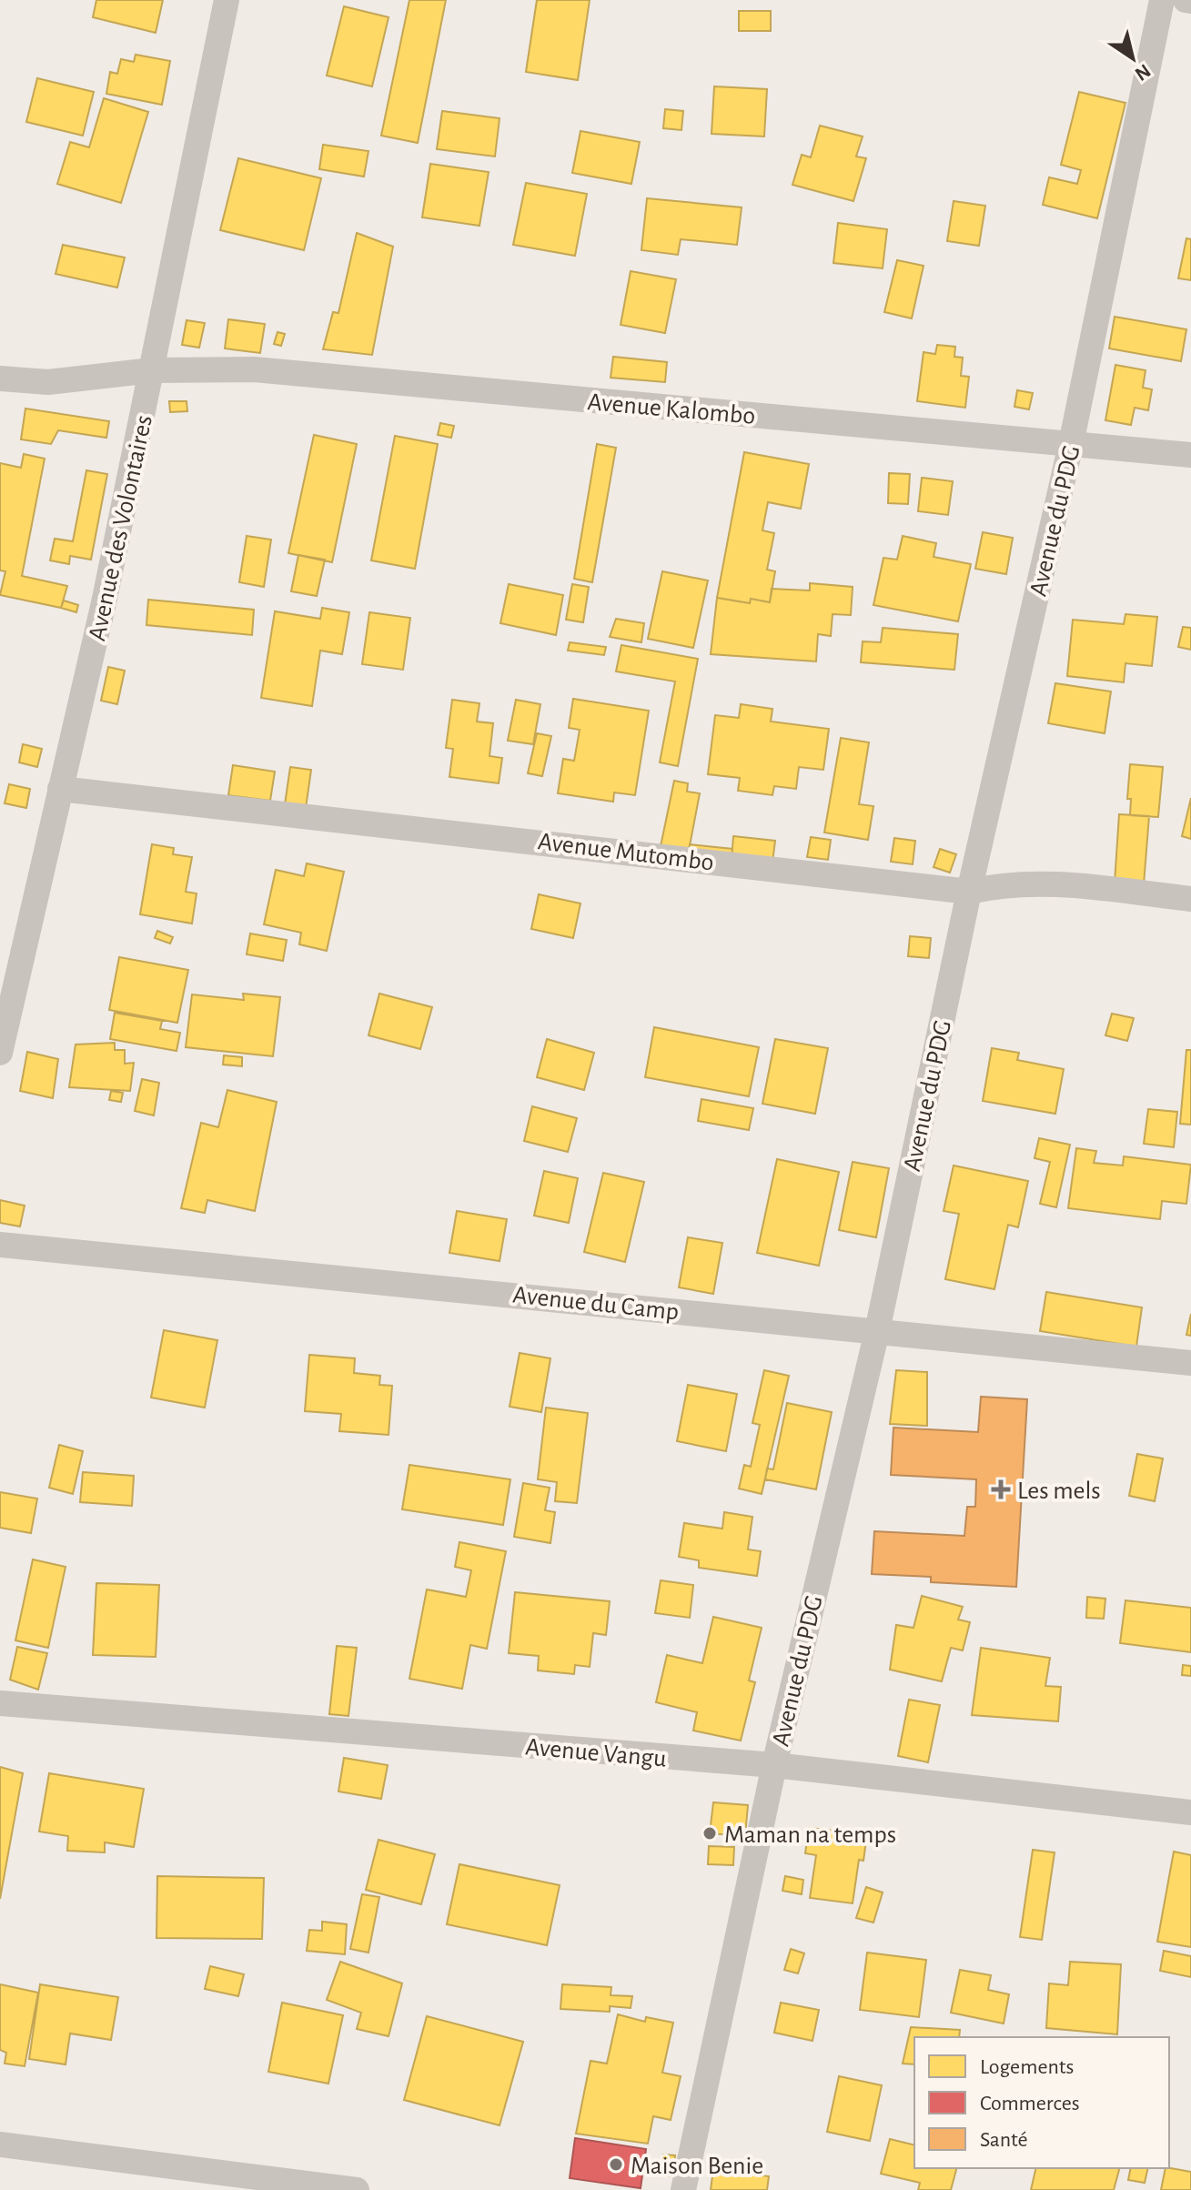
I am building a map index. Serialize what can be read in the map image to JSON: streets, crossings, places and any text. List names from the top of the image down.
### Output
{
  "streets": {
    "street": [
      "Avenue Kalombo",
      "Avenue du PDG",
      "Avenue des Volontaires",
      "Avenue Mutombo",
      "Avenue du Camp",
      "Avenue Vangu"
    ]
  },
  "crossings": [
    ["Avenue Kalombo", "Avenue du PDG"],
    ["Avenue Kalombo", "Avenue des Volontaires"],
    ["Avenue du PDG", "Avenue Mutombo"],
    ["Avenue du PDG", "Avenue du Camp"],
    ["Avenue du PDG", "Avenue Vangu"],
    ["Avenue des Volontaires", "Avenue Mutombo"]
  ],
  "places": {
    "health": ["Les mels"],
    "other": ["Maman na temps", "Maison Benie"]
  },
  "legend": ["Logements", "Commerces", "Santé"],
  "north": "bottom right"
}
